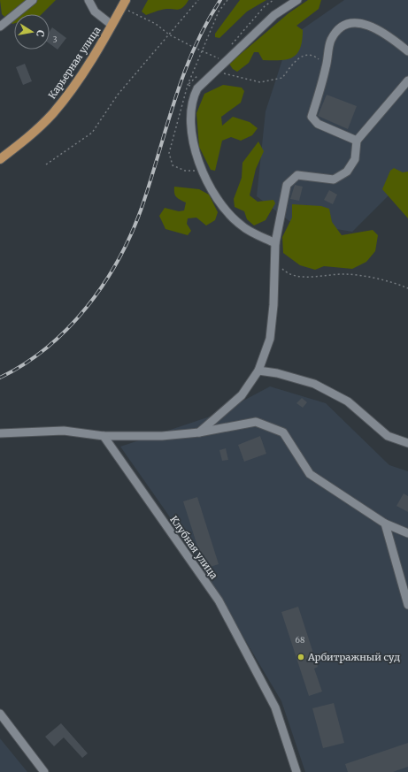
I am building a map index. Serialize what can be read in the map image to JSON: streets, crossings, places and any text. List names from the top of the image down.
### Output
{
  "streets": {
    "main road": ["Карьерная улица"],
    "street": ["Клубная улица"]
  },
  "places": ["Арбитражный суд"],
  "house_numbers": ["3", "68"],
  "north": "right"
}
